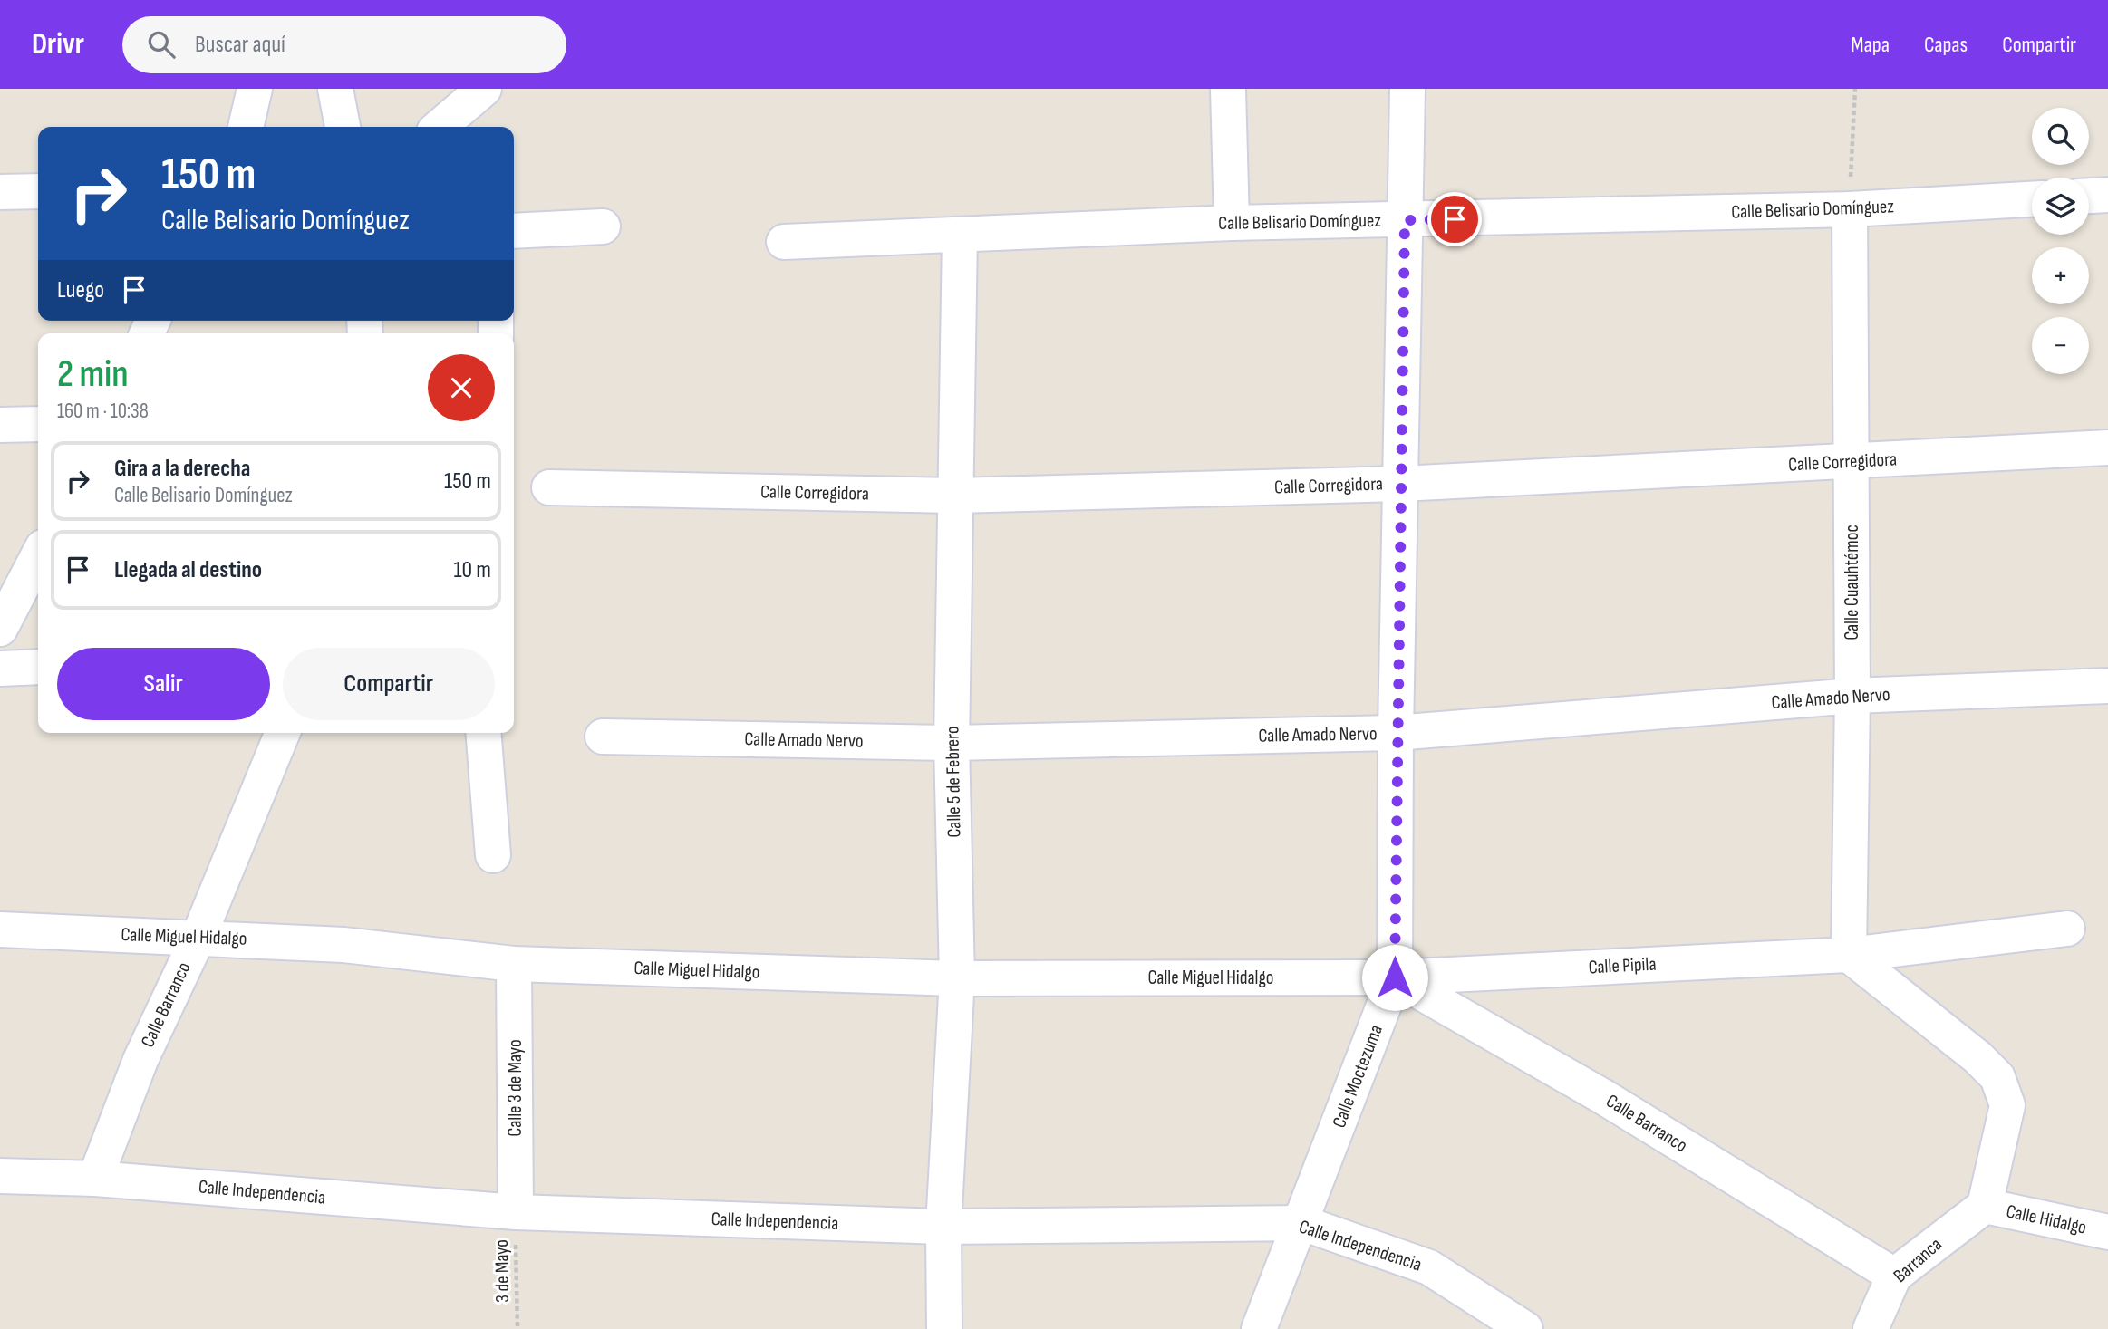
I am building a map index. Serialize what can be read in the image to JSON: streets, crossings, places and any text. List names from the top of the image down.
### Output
{
  "streets": {
    "street": [
      "Calle Belisario Domínguez",
      "Calle Corregidora",
      "Calle Cuauhtémoc",
      "Calle Amado Nervo",
      "Calle 5 de Febrero",
      "Calle Miguel Hidalgo",
      "Calle Pipila",
      "Calle Barranco",
      "Calle Moctezuma",
      "Calle 3 de Mayo",
      "Calle Independencia",
      "Calle Hidalgo",
      "Barranca"
    ],
    "path": ["3 de Mayo"]
  },
  "crossings": [
    ["Calle Belisario Domínguez", "Calle Cuauhtémoc"],
    ["Calle Belisario Domínguez", "Calle 5 de Febrero"],
    ["Calle Belisario Domínguez", "Calle Moctezuma"],
    ["Calle Corregidora", "Calle Cuauhtémoc"],
    ["Calle Corregidora", "Calle 5 de Febrero"],
    ["Calle Corregidora", "Calle Moctezuma"],
    ["Calle Cuauhtémoc", "Calle Amado Nervo"],
    ["Calle Cuauhtémoc", "Calle Pipila"],
    ["Calle Amado Nervo", "Calle 5 de Febrero"],
    ["Calle Amado Nervo", "Calle Moctezuma"],
    ["Calle 5 de Febrero", "Calle Miguel Hidalgo"],
    ["Calle 5 de Febrero", "Calle Independencia"],
    ["Calle Miguel Hidalgo", "Calle Pipila"],
    ["Calle Miguel Hidalgo", "Calle Barranco"],
    ["Calle Miguel Hidalgo", "Calle Moctezuma"],
    ["Calle Miguel Hidalgo", "Calle 3 de Mayo"],
    ["Calle Pipila", "Calle Barranco"],
    ["Calle Pipila", "Calle Moctezuma"],
    ["Calle Barranco", "Calle Moctezuma"],
    ["Calle Barranco", "Calle Independencia"],
    ["Calle Barranco", "Barranca"],
    ["Calle Moctezuma", "Calle Independencia"],
    ["Calle 3 de Mayo", "Calle Independencia"],
    ["Calle 3 de Mayo", "3 de Mayo"],
    ["Calle Independencia", "3 de Mayo"],
    ["Calle Hidalgo", "Barranca"]
  ],
  "page": {
    "header": "Drivr",
    "search": "Buscar aquí",
    "nav": ["Mapa", "Capas", "Compartir"],
    "map_buttons": ["+", "−"],
    "turn": ["150 m", "Calle Belisario Domínguez"],
    "then": "Luego",
    "heading": ["2 min", "160 m · 10:38"],
    "list": [
      {
        "name": "Gira a la derecha",
        "note": "Calle Belisario Domínguez",
        "value": "150 m"
      },
      {
        "name": "Llegada al destino",
        "value": "10 m"
      }
    ],
    "buttons": ["Salir", "Compartir"]
  }
}
